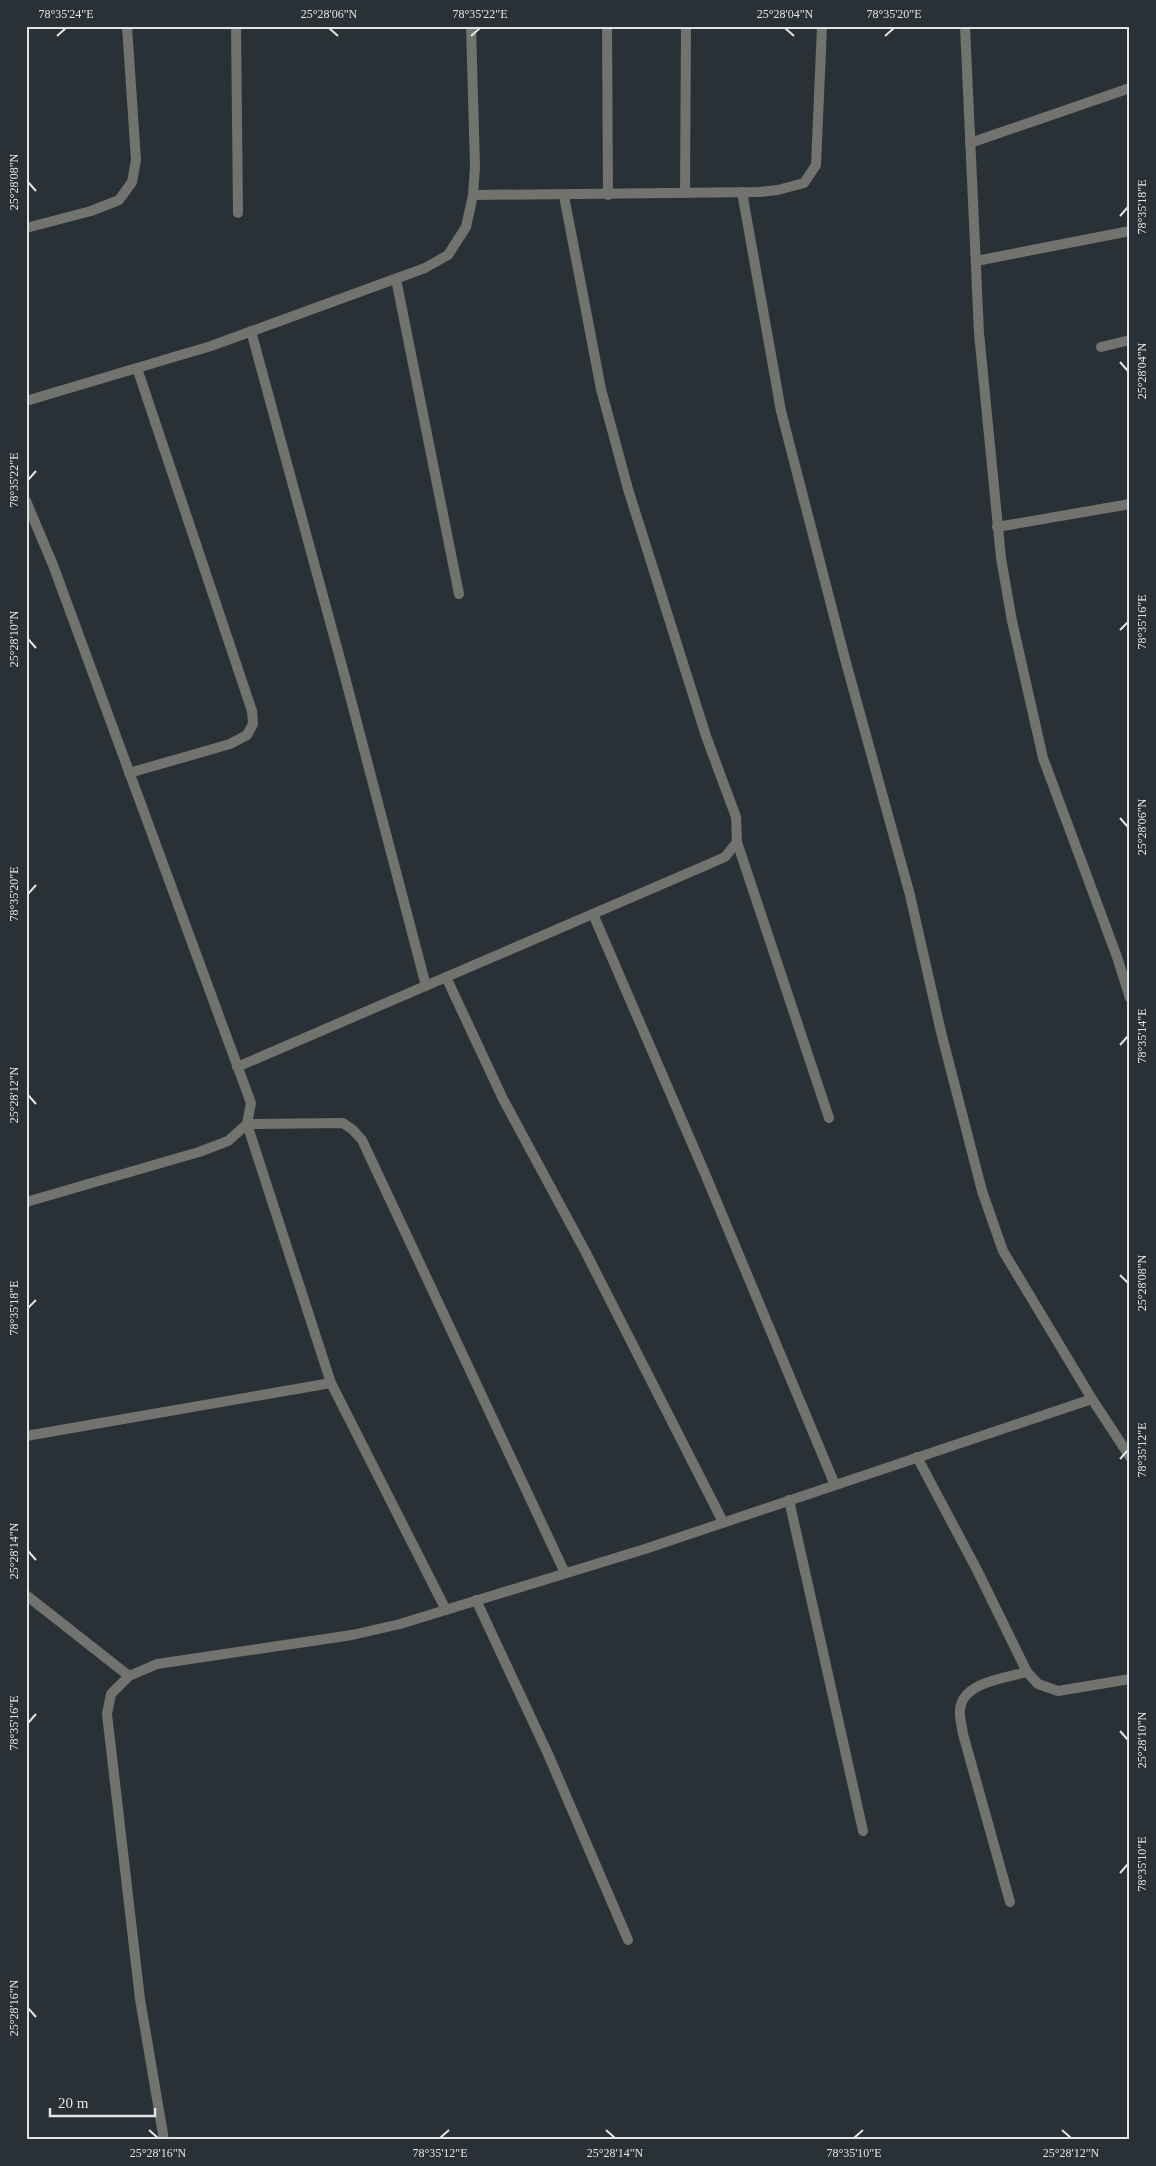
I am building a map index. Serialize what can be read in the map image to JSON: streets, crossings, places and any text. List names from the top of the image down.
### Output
{
  "scale_bar": "20 m",
  "coordinates": [
    "78°35'24\"E",
    "25°28'06\"N",
    "78°35'22\"E",
    "25°28'04\"N",
    "78°35'20\"E",
    "25°28'08\"N",
    "78°35'18\"E",
    "78°35'16\"E",
    "25°28'10\"N",
    "78°35'14\"E",
    "25°28'12\"N",
    "78°35'12\"E",
    "25°28'14\"N",
    "78°35'10\"E",
    "25°28'16\"N"
  ]
}
